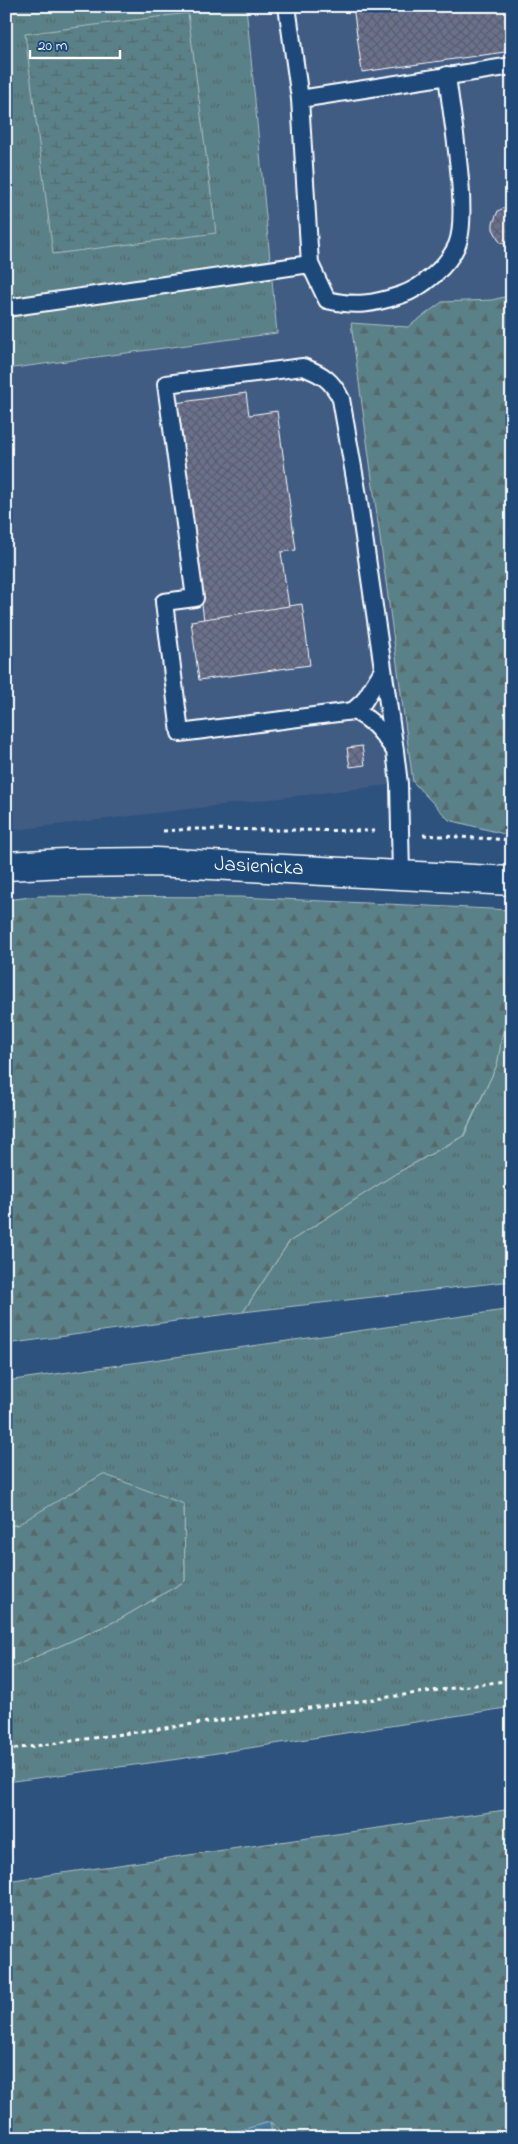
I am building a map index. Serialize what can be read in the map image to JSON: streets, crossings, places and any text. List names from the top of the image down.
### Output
{
  "streets": {
    "main road": ["Jasienicka"]
  },
  "scale_bar": "20 m"
}
